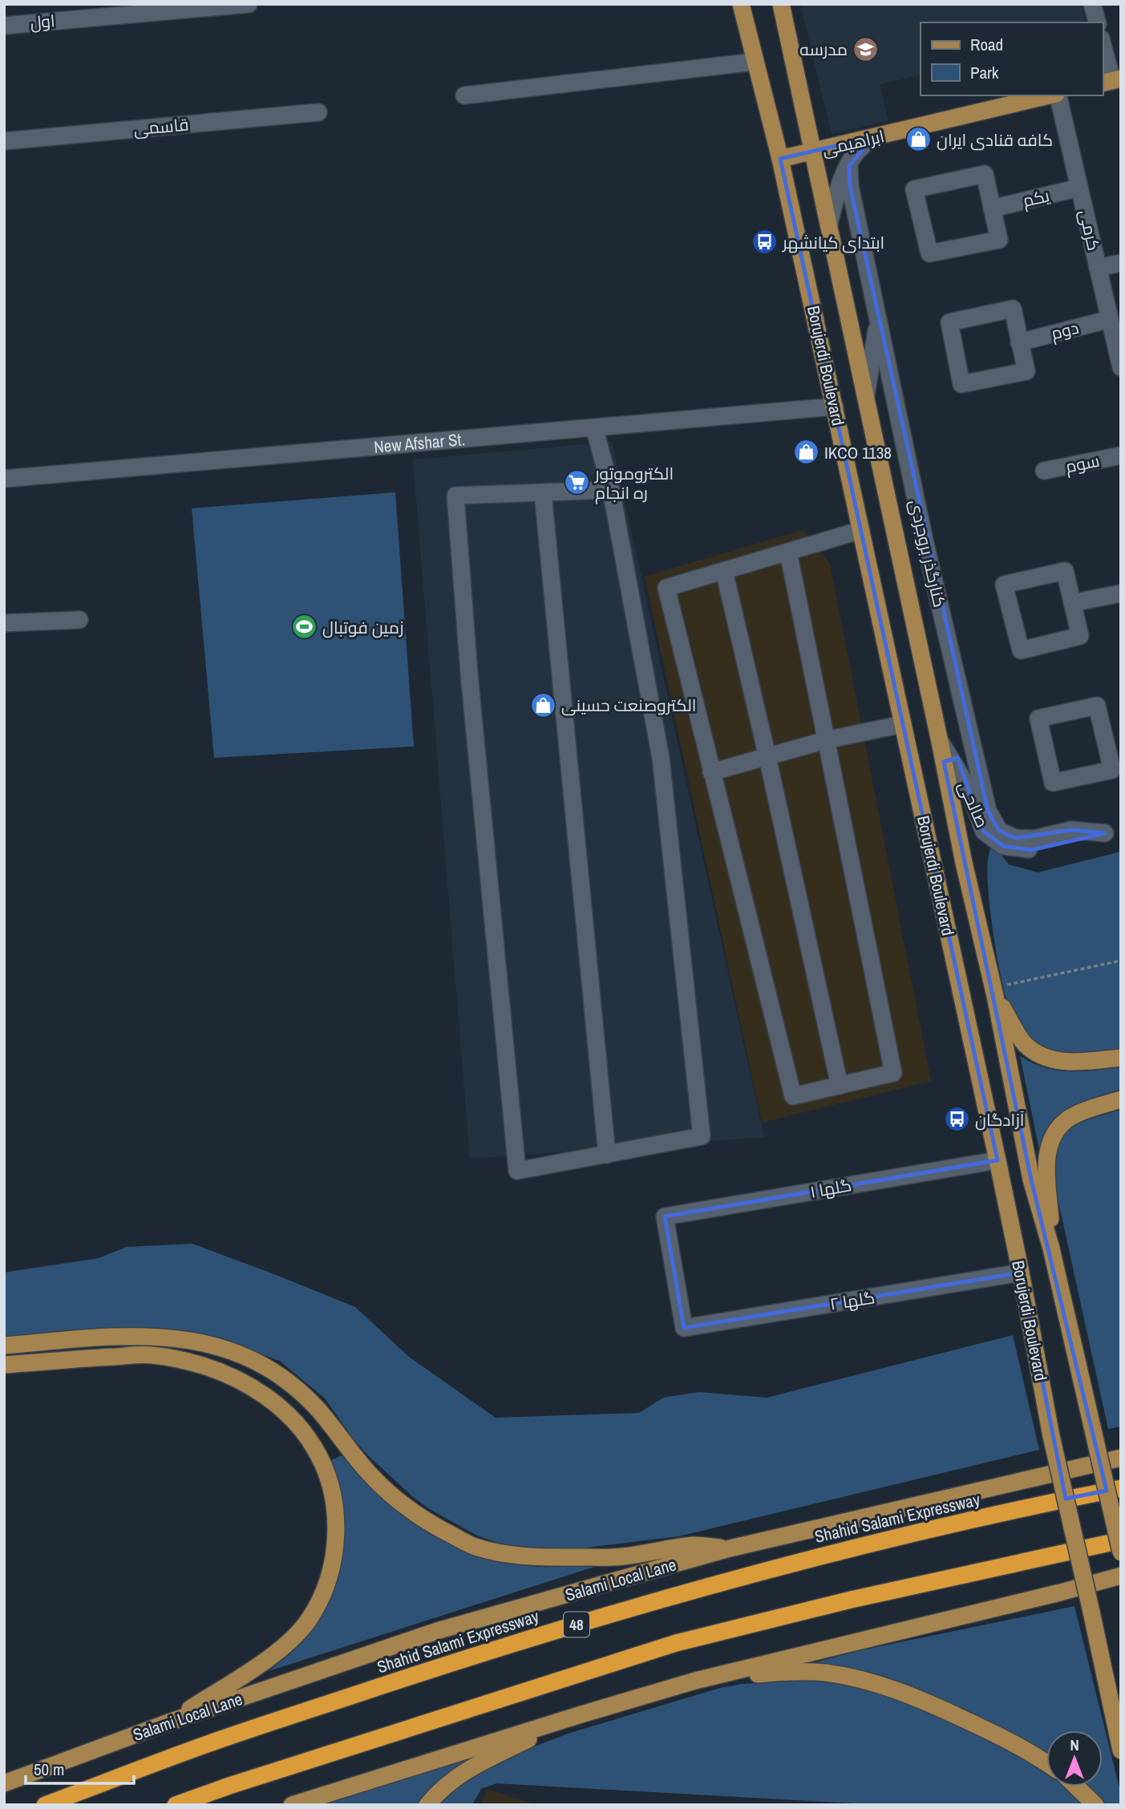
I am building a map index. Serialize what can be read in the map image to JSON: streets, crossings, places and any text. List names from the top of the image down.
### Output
{
  "streets": {
    "highway": ["Shahid Salami Expressway", "48"],
    "main road": ["ابراهیمی", "Borujerdi Boulevard", "Salami Local Lane"],
    "street": [
      "اول",
      "قاسمی",
      "یکم",
      "کرمی",
      "دوم",
      "New Afshar St.",
      "سوم",
      "کنارگذر بروجردی",
      "صالحی",
      "گلها ۱",
      "گلها ۲"
    ]
  },
  "crossings": [
    ["ابراهیمی", "Borujerdi Boulevard"],
    ["یکم", "کرمی"],
    ["کرمی", "دوم"],
    ["Borujerdi Boulevard", "New Afshar St."],
    ["Borujerdi Boulevard", "صالحی"],
    ["Borujerdi Boulevard", "گلها ۱"],
    ["Borujerdi Boulevard", "گلها ۲"],
    ["کنارگذر بروجردی", "صالحی"],
    ["گلها ۱", "گلها ۲"]
  ],
  "places": {
    "school or university": ["مدرسه"],
    "shop": ["کافه قنادی ایران", "IKCO 1138", "الکتروصنعت حسینی"],
    "bus stop": ["ابتدای کیانشهر", "آزادگان"],
    "supermarket": ["الکتروموتور ره انجام"],
    "sports": ["زمین فوتبال"]
  },
  "legend": ["Road", "Park"],
  "scale_bar": "50 m",
  "north": "top"
}
